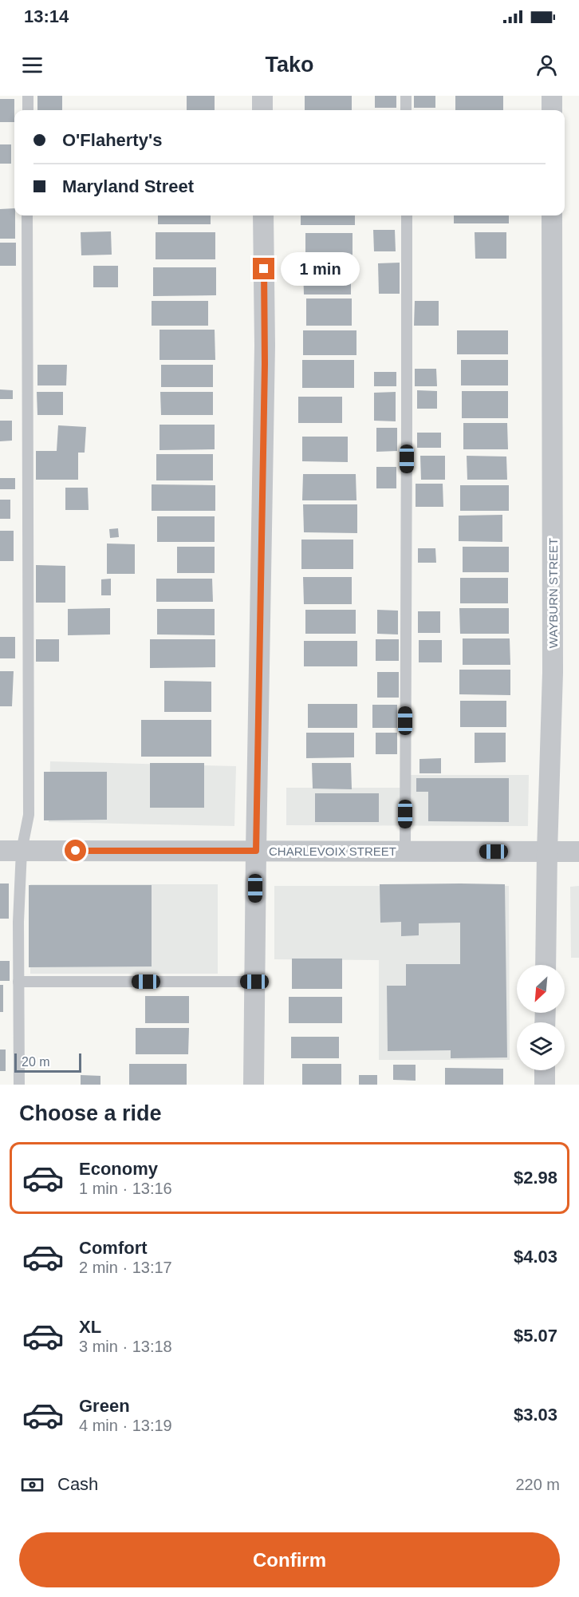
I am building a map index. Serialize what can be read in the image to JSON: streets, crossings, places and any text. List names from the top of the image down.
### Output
{
  "streets": {
    "street": ["WAYBURN STREET", "CHARLEVOIX STREET"]
  },
  "crossings": [
    ["WAYBURN STREET", "CHARLEVOIX STREET"]
  ],
  "scale_bar": "20 m",
  "north": "bottom left",
  "page": {
    "status": "13:14",
    "header": "Tako",
    "banner": ["O'Flaherty's", "Maryland Street"],
    "bubble": "1 min",
    "scale": "20 m",
    "heading": "Choose a ride",
    "list": [
      {
        "name": "Economy",
        "note": "1 min · 13:16",
        "value": "$2.98"
      },
      {
        "name": "Comfort",
        "note": "2 min · 13:17",
        "value": "$4.03"
      },
      {
        "name": "XL",
        "note": "3 min · 13:18",
        "value": "$5.07"
      },
      {
        "name": "Green",
        "note": "4 min · 13:19",
        "value": "$3.03"
      }
    ],
    "pay": ["Cash", "220 m"],
    "buttons": "Confirm"
  }
}
